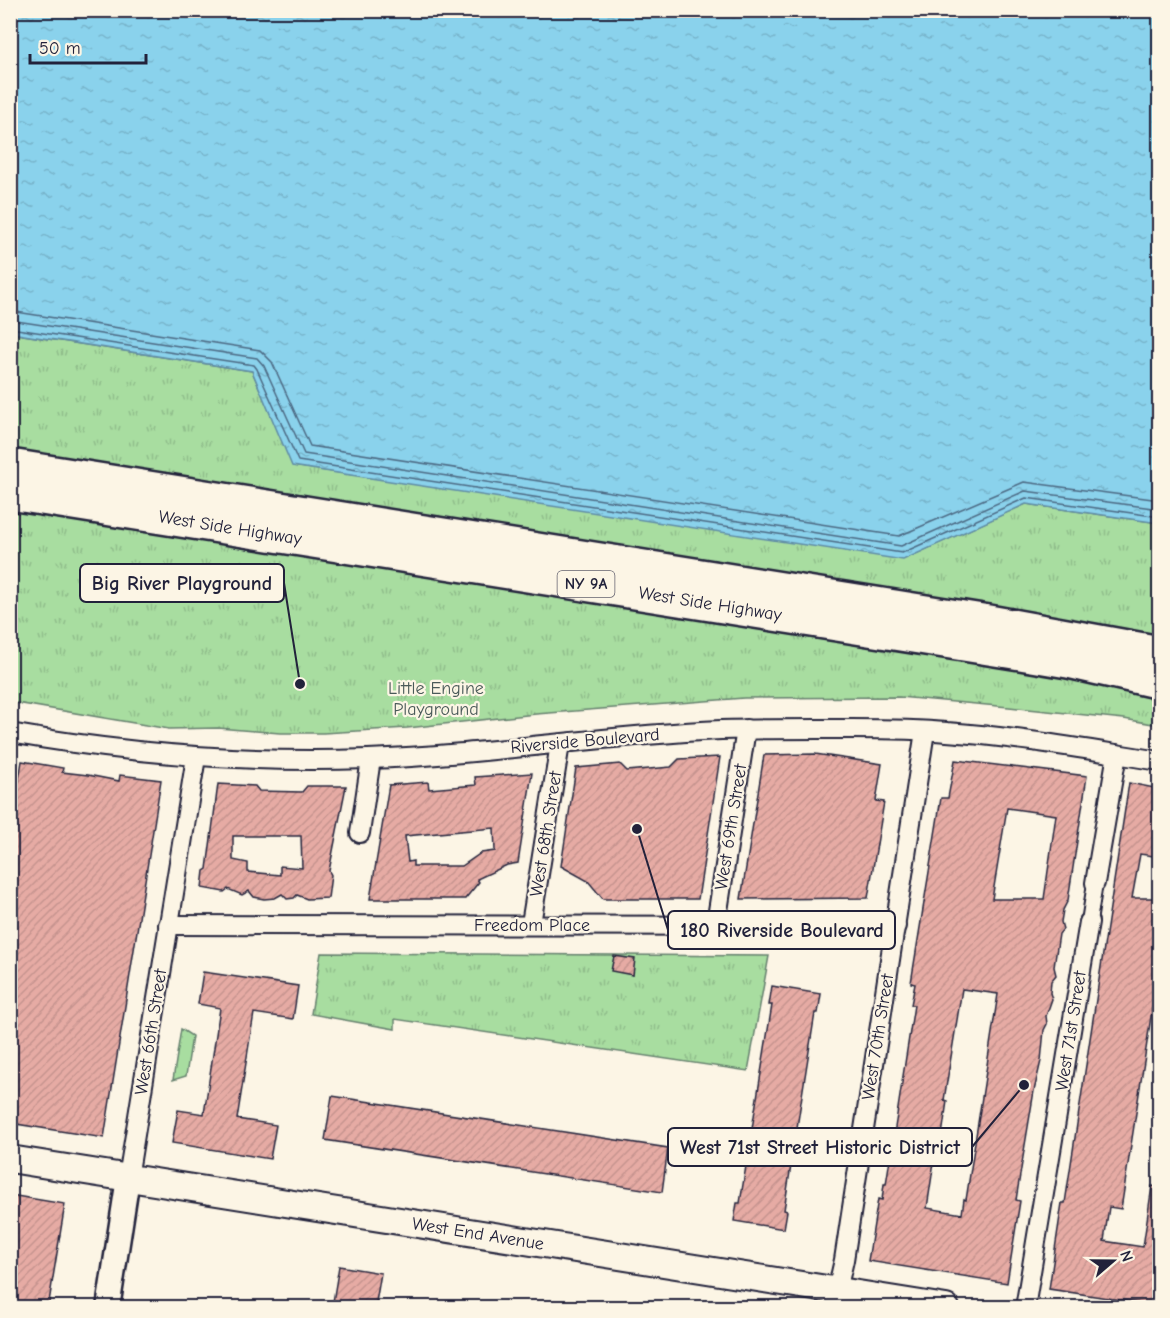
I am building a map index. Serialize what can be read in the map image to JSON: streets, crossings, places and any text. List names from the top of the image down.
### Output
{
  "streets": {
    "highway": ["West Side Highway", "NY 9A"],
    "main road": ["West End Avenue"],
    "street": [
      "Riverside Boulevard",
      "West 69th Street",
      "West 68th Street",
      "Freedom Place",
      "West 71st Street",
      "West 66th Street",
      "West 70th Street"
    ]
  },
  "crossings": [
    ["Riverside Boulevard", "West 69th Street"],
    ["Riverside Boulevard", "West 68th Street"],
    ["Riverside Boulevard", "West 71st Street"],
    ["Riverside Boulevard", "West 66th Street"],
    ["Riverside Boulevard", "West 70th Street"],
    ["West 69th Street", "Freedom Place"],
    ["West 68th Street", "Freedom Place"],
    ["Freedom Place", "West 66th Street"],
    ["Freedom Place", "West 70th Street"],
    ["West 66th Street", "West End Avenue"],
    ["West 70th Street", "West End Avenue"]
  ],
  "parks": ["Little Engine Playground"],
  "places": ["Big River Playground", "180 Riverside Boulevard", "West 71st Street Historic District"],
  "scale_bar": "50 m",
  "north": "right"
}
